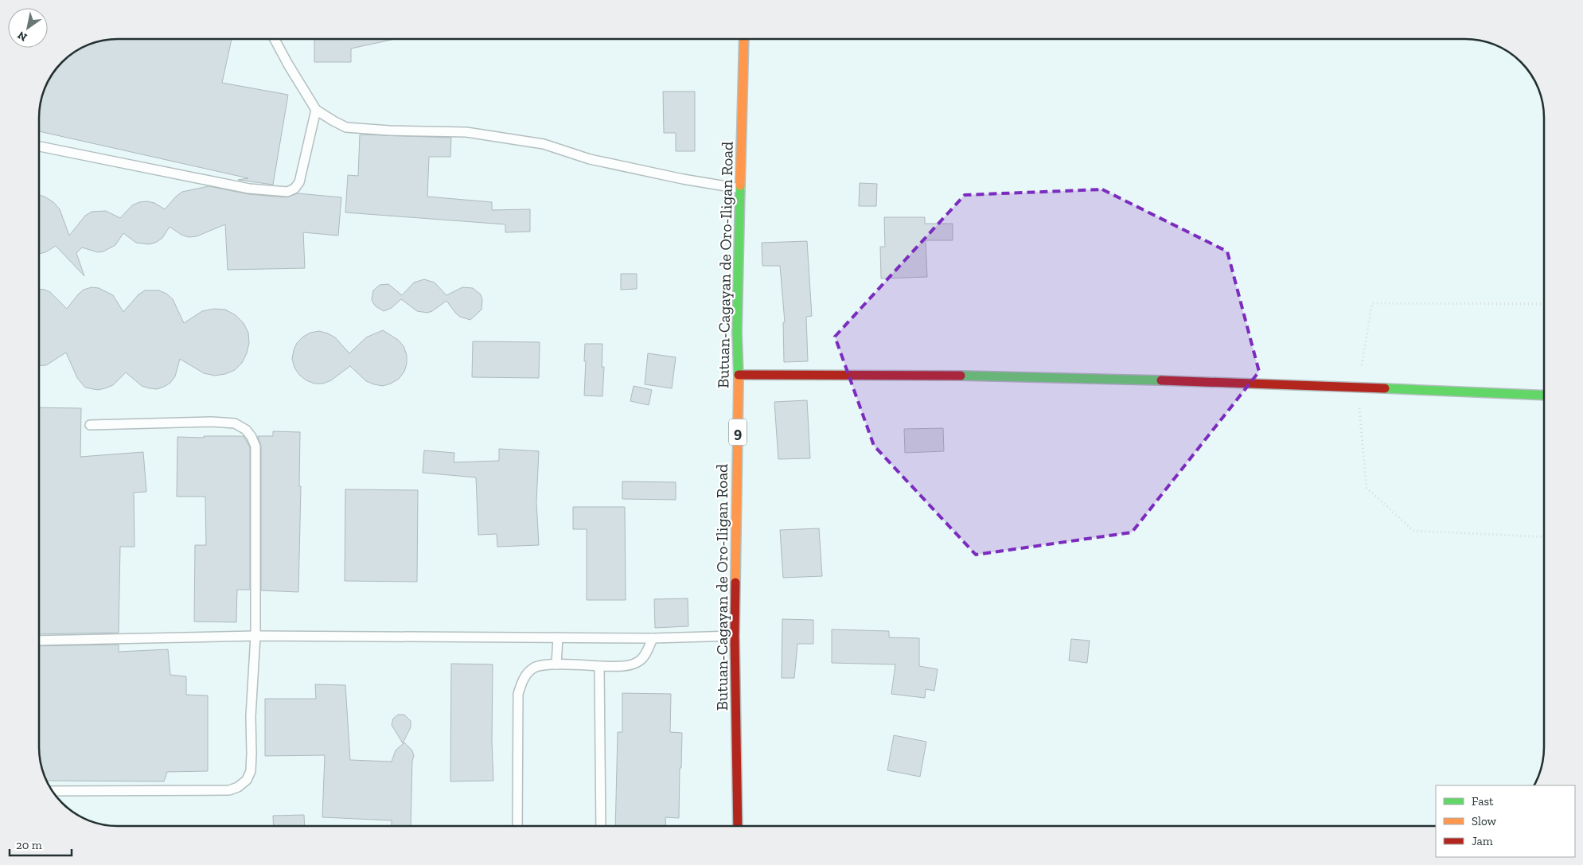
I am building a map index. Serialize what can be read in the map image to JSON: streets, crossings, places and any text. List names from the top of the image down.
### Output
{
  "streets": {
    "main road": ["Butuan-Cagayan de Oro-Iligan Road", "9"]
  },
  "legend": ["Fast", "Slow", "Jam"],
  "scale_bar": "20 m",
  "north": "bottom left"
}
